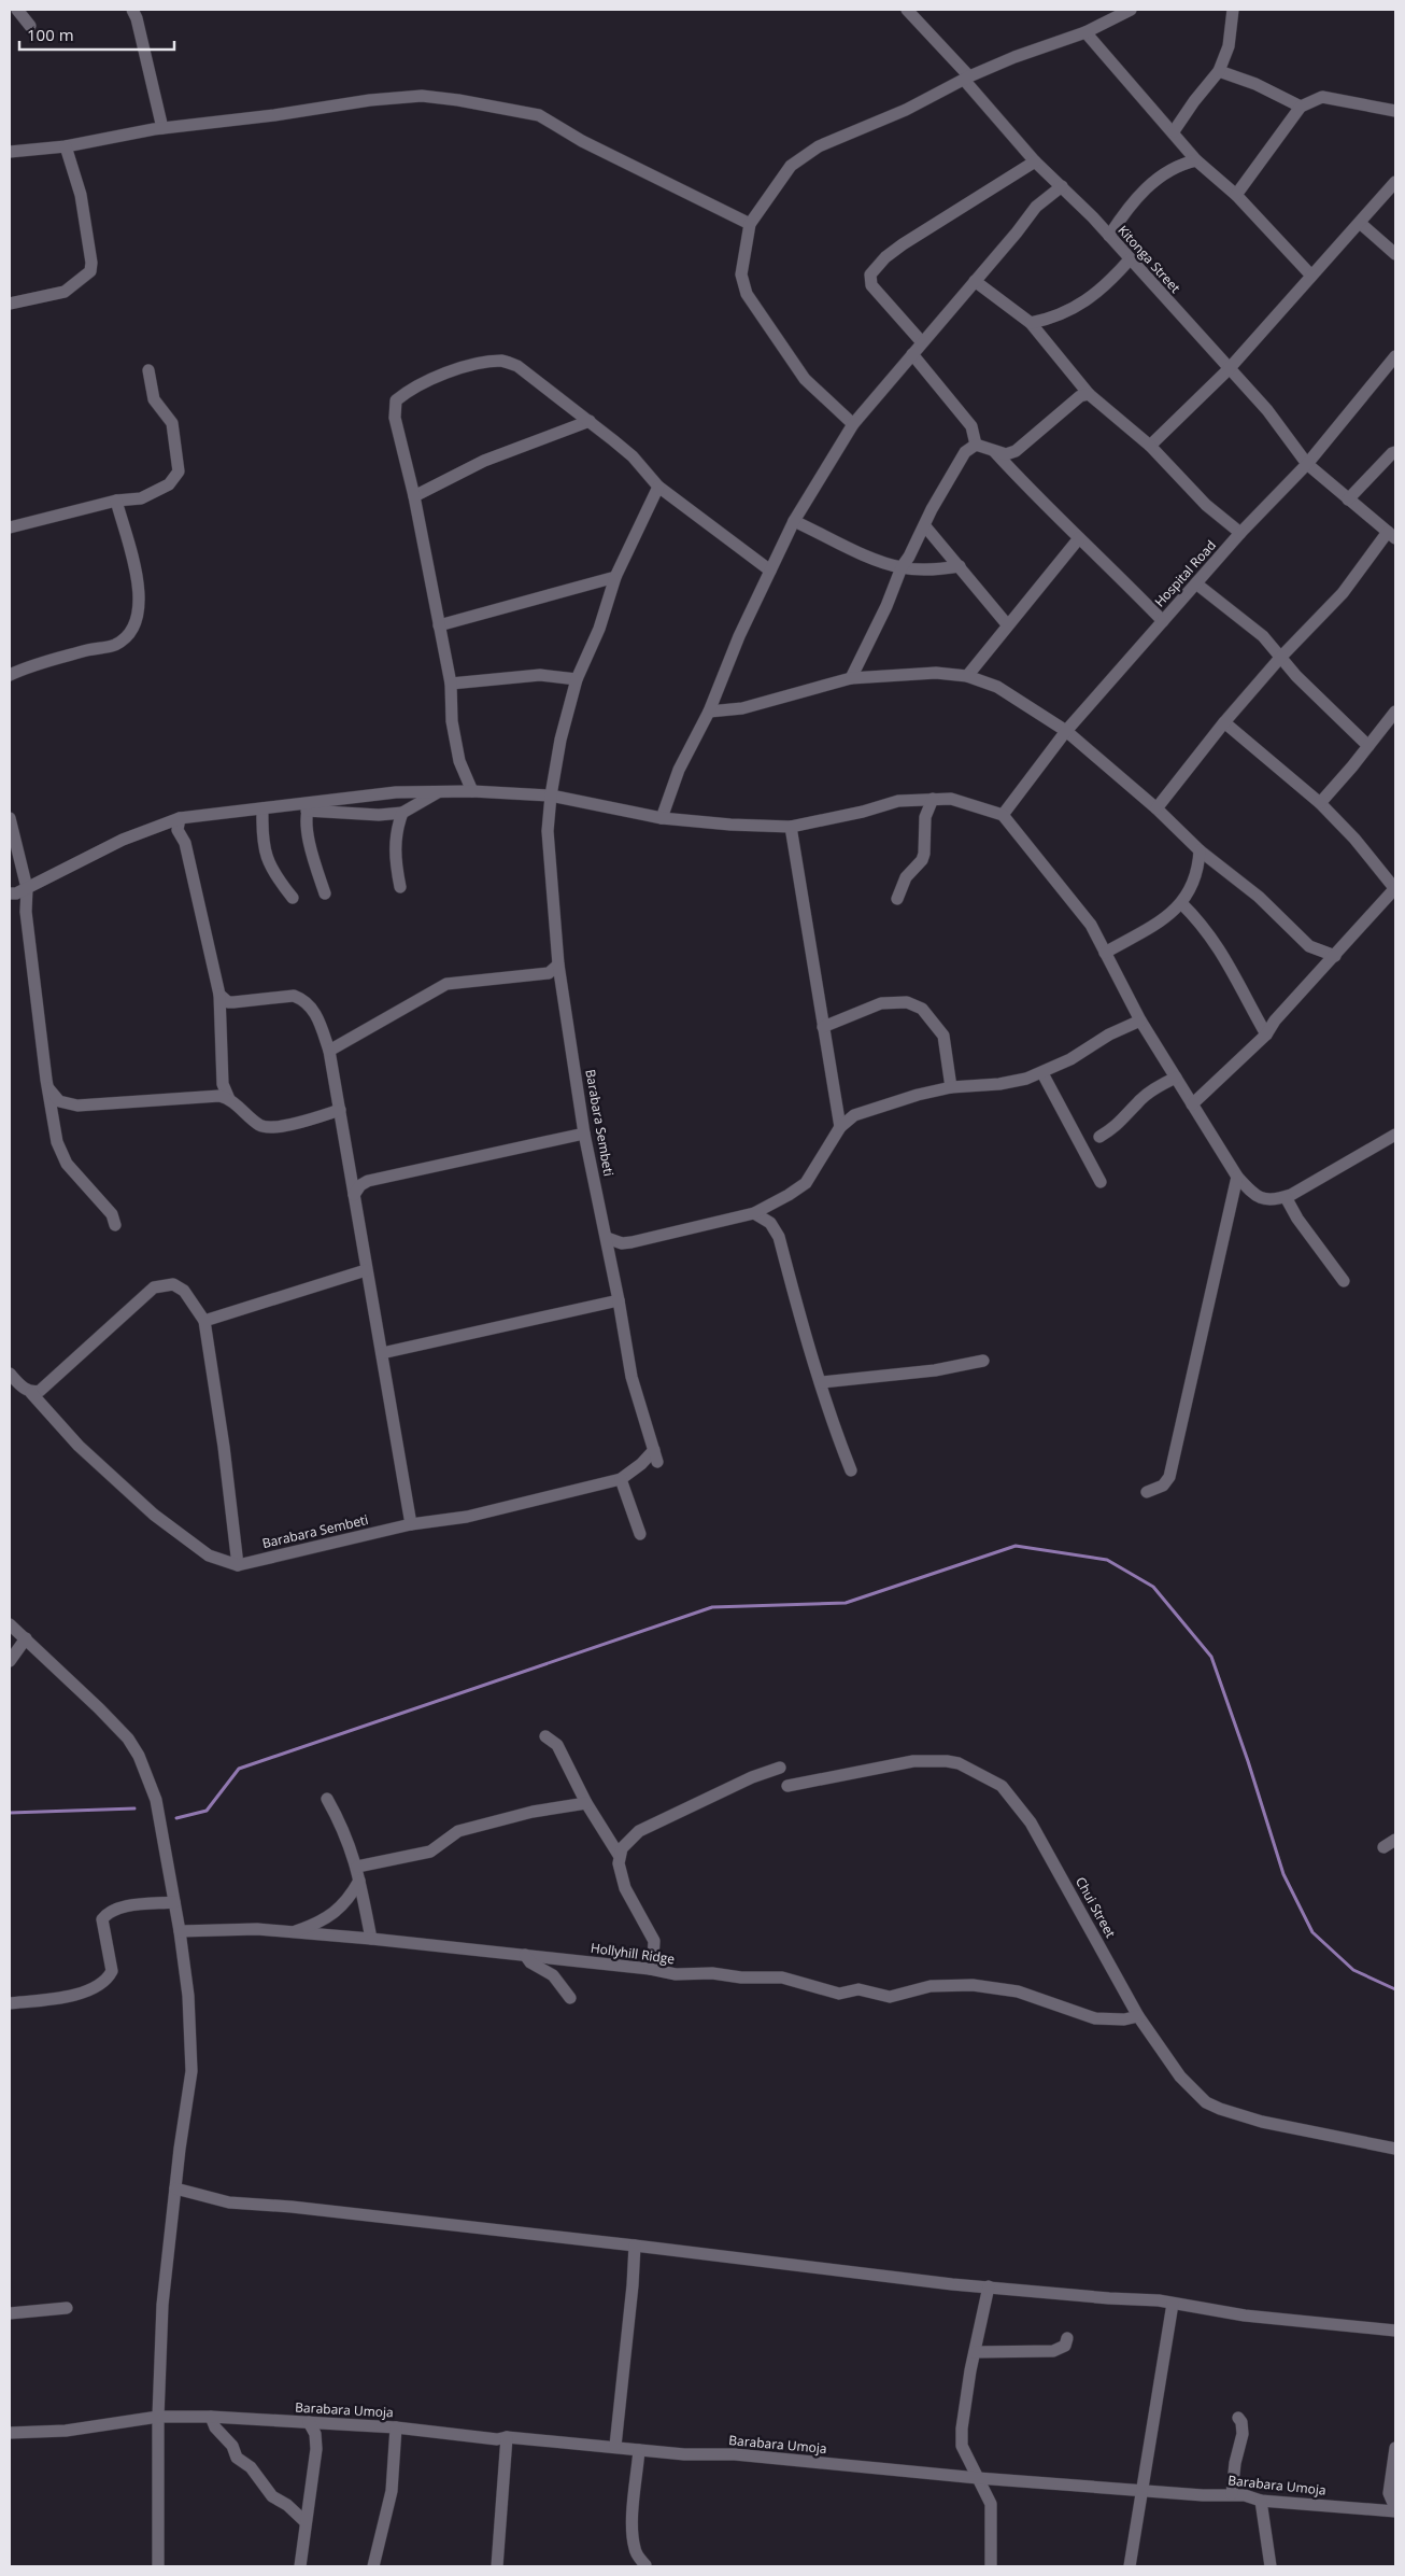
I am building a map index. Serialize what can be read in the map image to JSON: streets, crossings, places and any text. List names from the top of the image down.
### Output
{
  "streets": {
    "street": [
      "Kitonga Street",
      "Hospital Road",
      "Barabara Sembeti",
      "Chui Street",
      "Hollyhill Ridge",
      "Barabara Umoja"
    ]
  },
  "crossings": [
    ["Kitonga Street", "Hospital Road"],
    ["Chui Street", "Hollyhill Ridge"]
  ],
  "scale_bar": "100 m"
}
